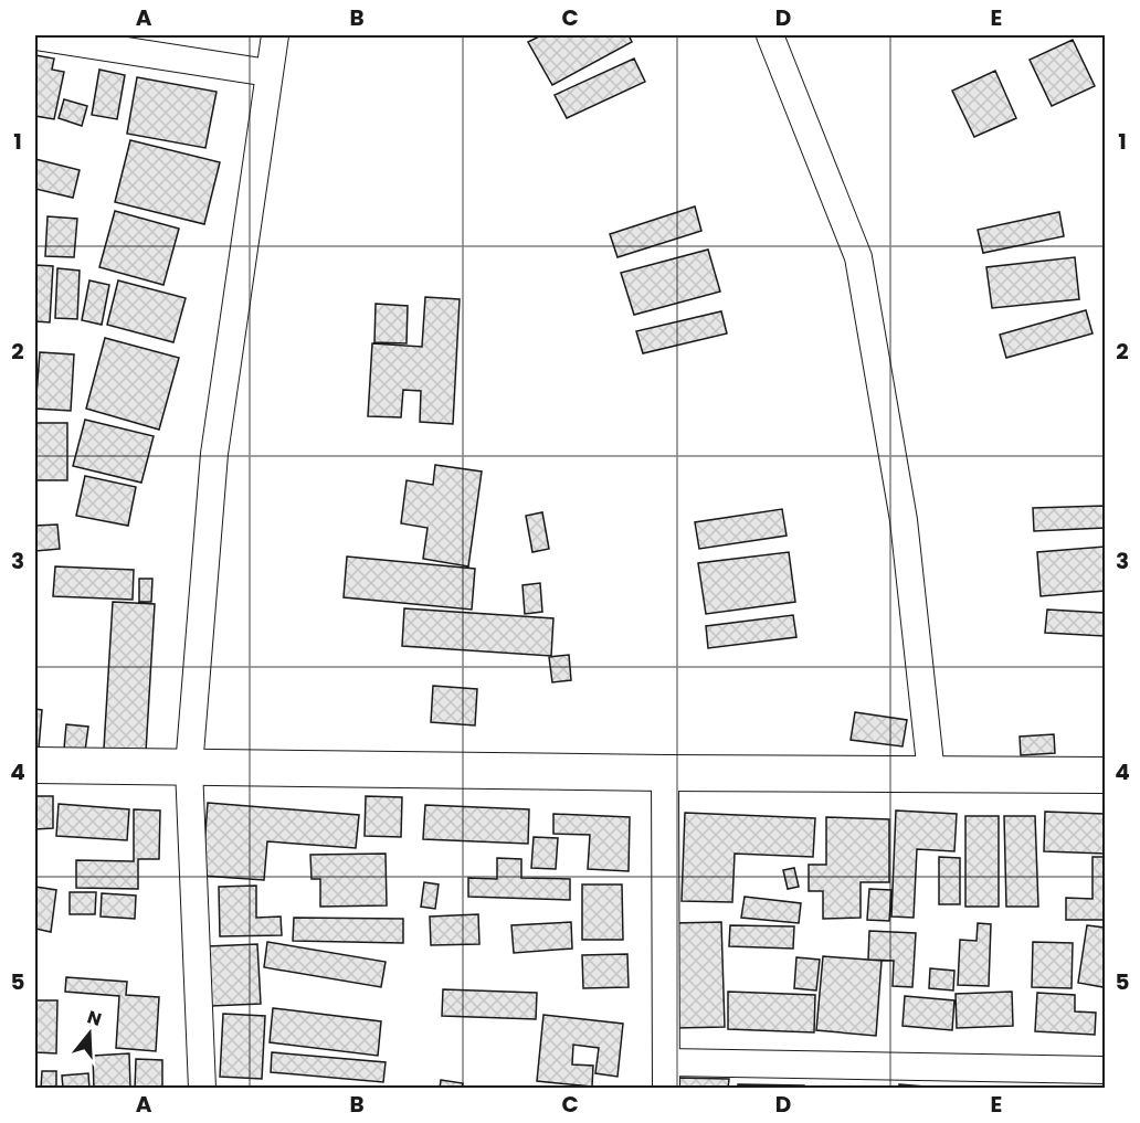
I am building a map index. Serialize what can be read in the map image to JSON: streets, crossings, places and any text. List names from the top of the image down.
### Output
{
  "north": "top",
  "grid": {
    "columns": [
      "A",
      "B",
      "C",
      "D",
      "E"
    ],
    "rows": [
      "1",
      "2",
      "3",
      "4",
      "5"
    ]
  }
}
